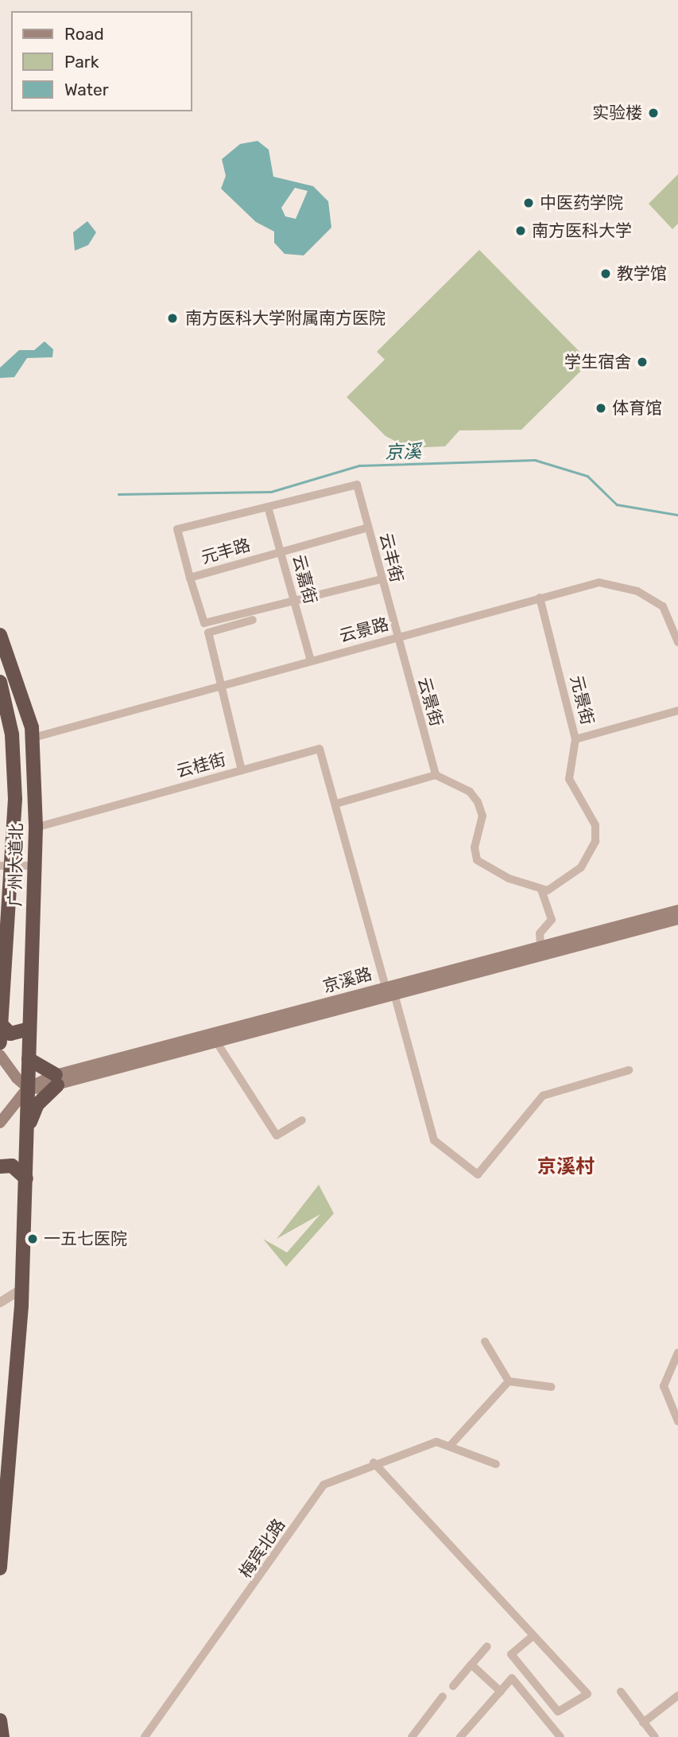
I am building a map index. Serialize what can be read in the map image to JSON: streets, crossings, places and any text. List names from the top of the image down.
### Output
{
  "streets": {
    "highway": ["广州大道北"],
    "main road": ["京溪路"],
    "street": [
      "元丰路",
      "云丰街",
      "云嘉街",
      "云景路",
      "元景街",
      "云景街",
      "云桂街",
      "梅宾北路"
    ]
  },
  "crossings": [
    ["元丰路", "云丰街"],
    ["元丰路", "云嘉街"],
    ["云丰街", "云景路"],
    ["云丰街", "云景街"],
    ["云嘉街", "云景路"],
    ["云景路", "元景街"],
    ["云景路", "云景街"],
    ["云景路", "广州大道北"],
    ["云桂街", "广州大道北"],
    ["云桂街", "京溪路"],
    ["广州大道北", "京溪路"]
  ],
  "districts": ["京溪村"],
  "water": ["京溪"],
  "places": [
    "实验楼",
    "中医药学院",
    "南方医科大学",
    "教学馆",
    "南方医科大学附属南方医院",
    "学生宿舍",
    "体育馆",
    "一五七医院"
  ],
  "legend": ["Road", "Park", "Water"]
}
